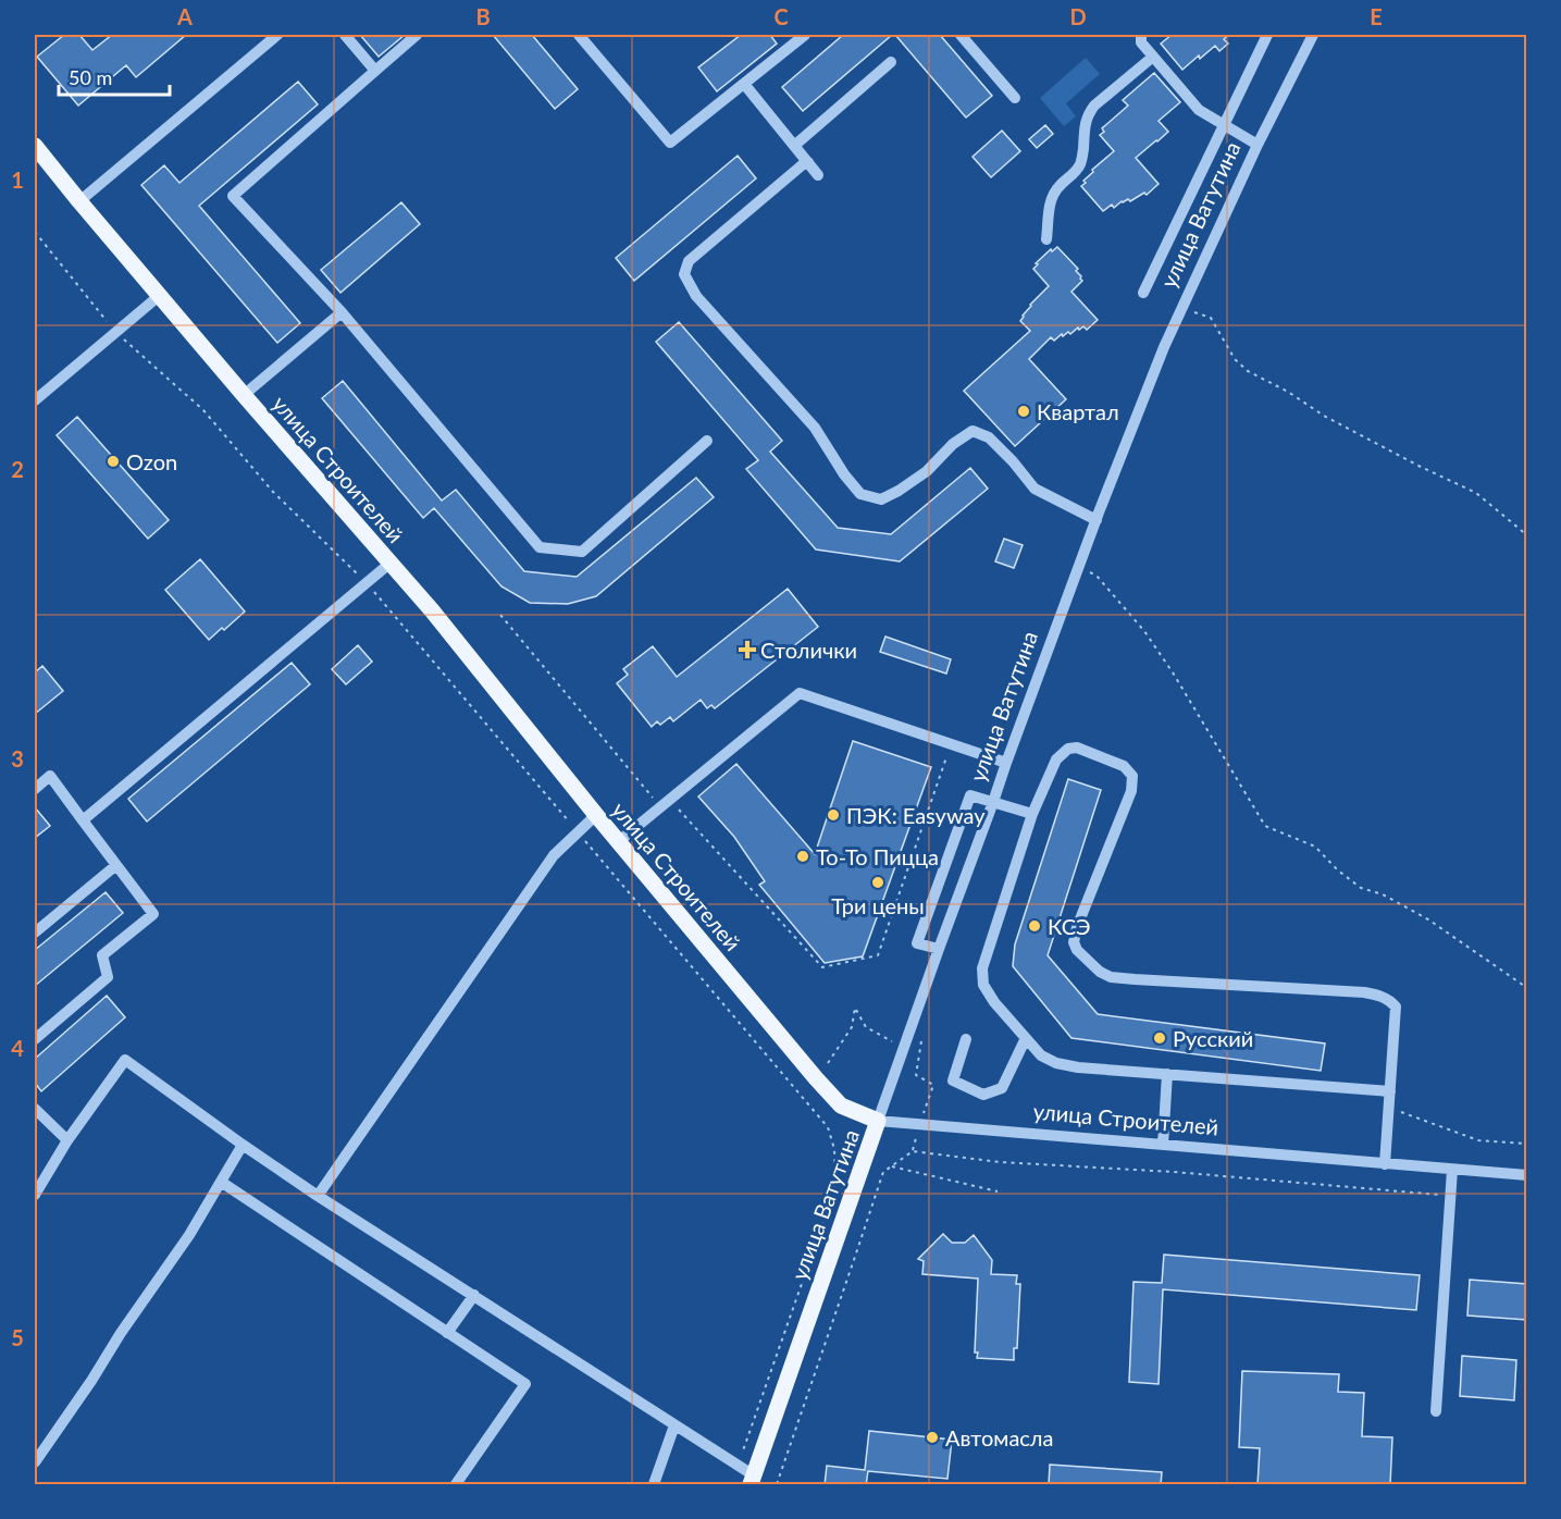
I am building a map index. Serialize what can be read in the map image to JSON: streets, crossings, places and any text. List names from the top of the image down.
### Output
{
  "streets": {
    "main road": ["улица Ватутина", "улица Строителей"]
  },
  "crossings": [
    ["улица Ватутина", "улица Строителей"]
  ],
  "places": {
    "other": [
      "Квартал",
      "Ozon",
      "ПЭК: Easyway",
      "То-То Пицца",
      "Три цены",
      "КСЭ",
      "Русский",
      "Автомасла"
    ],
    "health": ["Столички"]
  },
  "scale_bar": "50 m",
  "grid": {
    "columns": [
      "A",
      "B",
      "C",
      "D",
      "E"
    ],
    "rows": [
      "1",
      "2",
      "3",
      "4",
      "5"
    ]
  }
}
